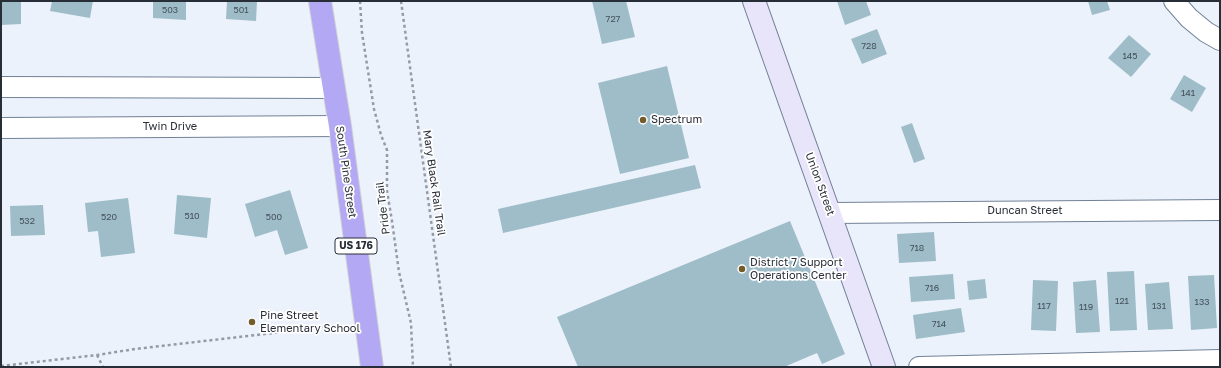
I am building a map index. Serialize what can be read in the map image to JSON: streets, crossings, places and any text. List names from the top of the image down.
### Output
{
  "streets": {
    "highway": ["South Pine Street", "US 176"],
    "main road": ["Union Street"],
    "street": ["Twin Drive", "Duncan Street"],
    "path": ["Mary Black Rail Trail", "Pride Trail"]
  },
  "crossings": [
    ["Twin Drive", "South Pine Street"],
    ["Union Street", "Duncan Street"]
  ],
  "places": ["Spectrum", "District 7 Support Operations Center", "Pine Street Elementary School"],
  "house_numbers": [
    "503",
    "501",
    "727",
    "728",
    "145",
    "141",
    "510",
    "520",
    "500",
    "532",
    "718",
    "716",
    "121",
    "133",
    "117",
    "131",
    "119",
    "714"
  ]
}
